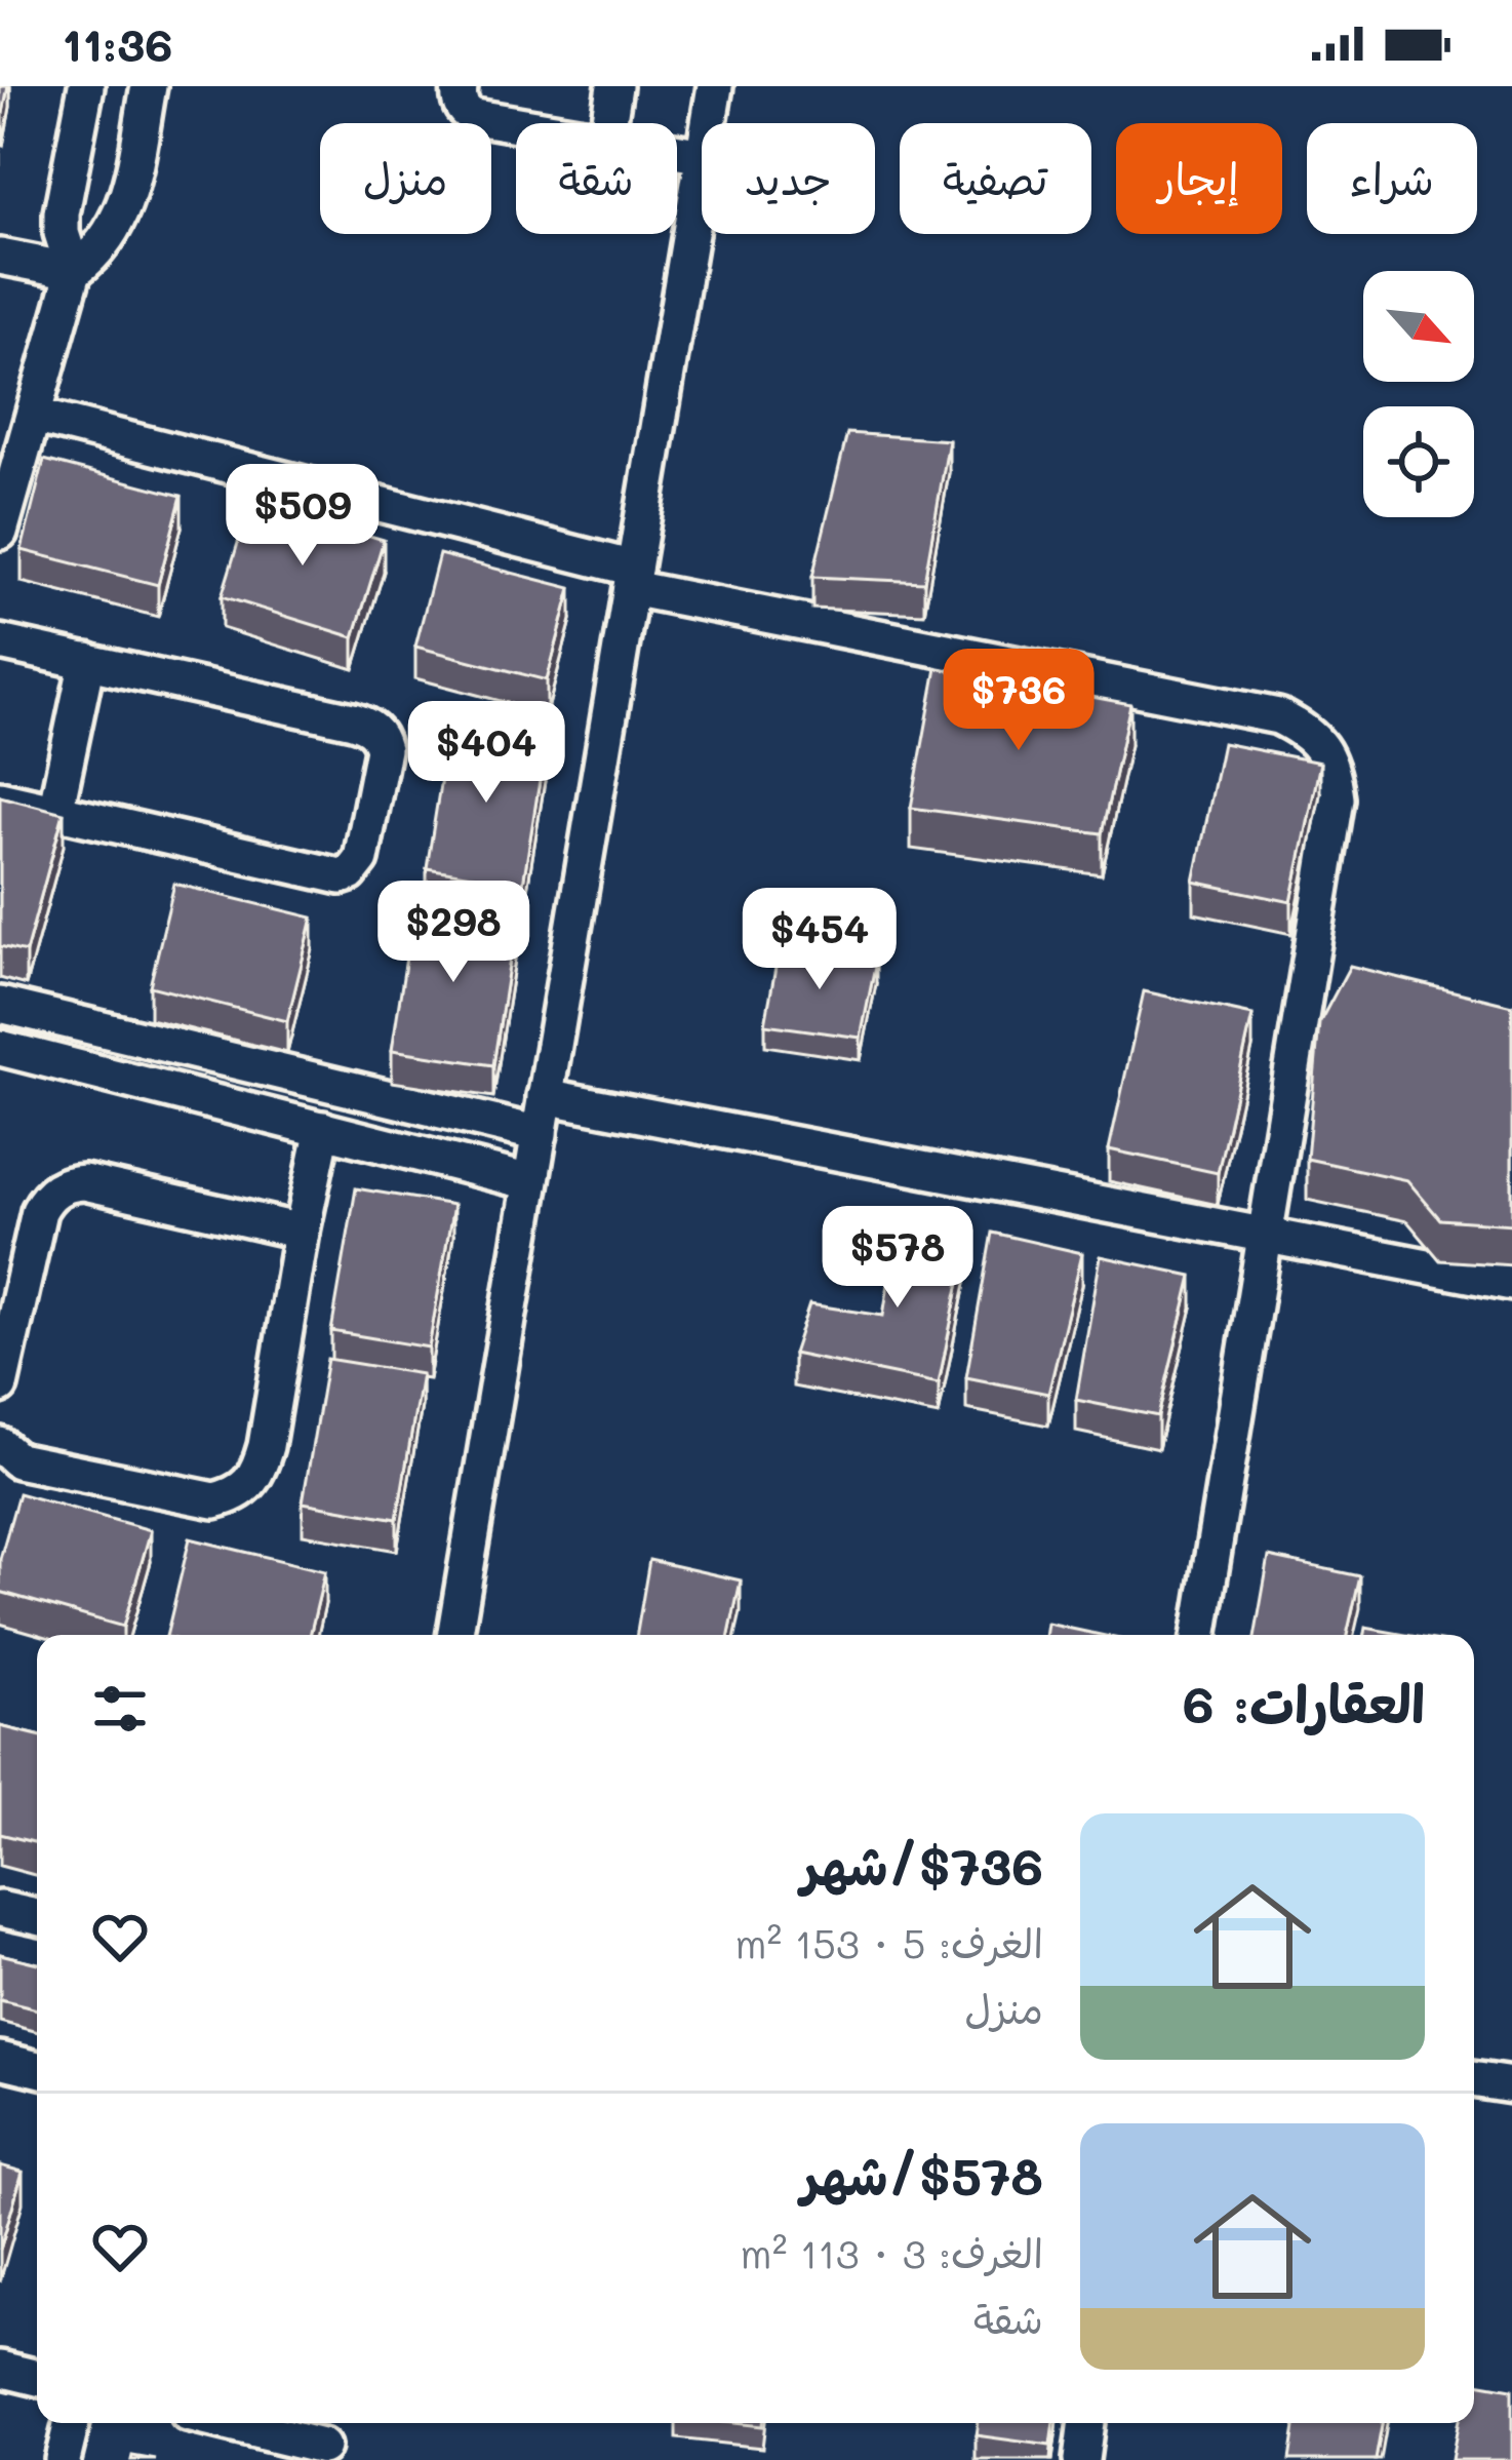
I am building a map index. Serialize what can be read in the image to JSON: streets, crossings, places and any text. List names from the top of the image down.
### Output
{
  "north": "bottom right",
  "page": {
    "status": "11:36",
    "chip": [
      "شراء",
      "إيجار",
      "تصفية",
      "جديد",
      "شقة",
      "منزل"
    ],
    "price": [
      "$509",
      "$736",
      "$404",
      "$298",
      "$454",
      "$578"
    ],
    "heading": "العقارات: 6",
    "list": [
      {
        "name": "$736/شهر",
        "note": "الغرف: 5 · 153 m² · منزل"
      },
      {
        "name": "$578/شهر",
        "note": "الغرف: 3 · 113 m² · شقة"
      }
    ]
  }
}
